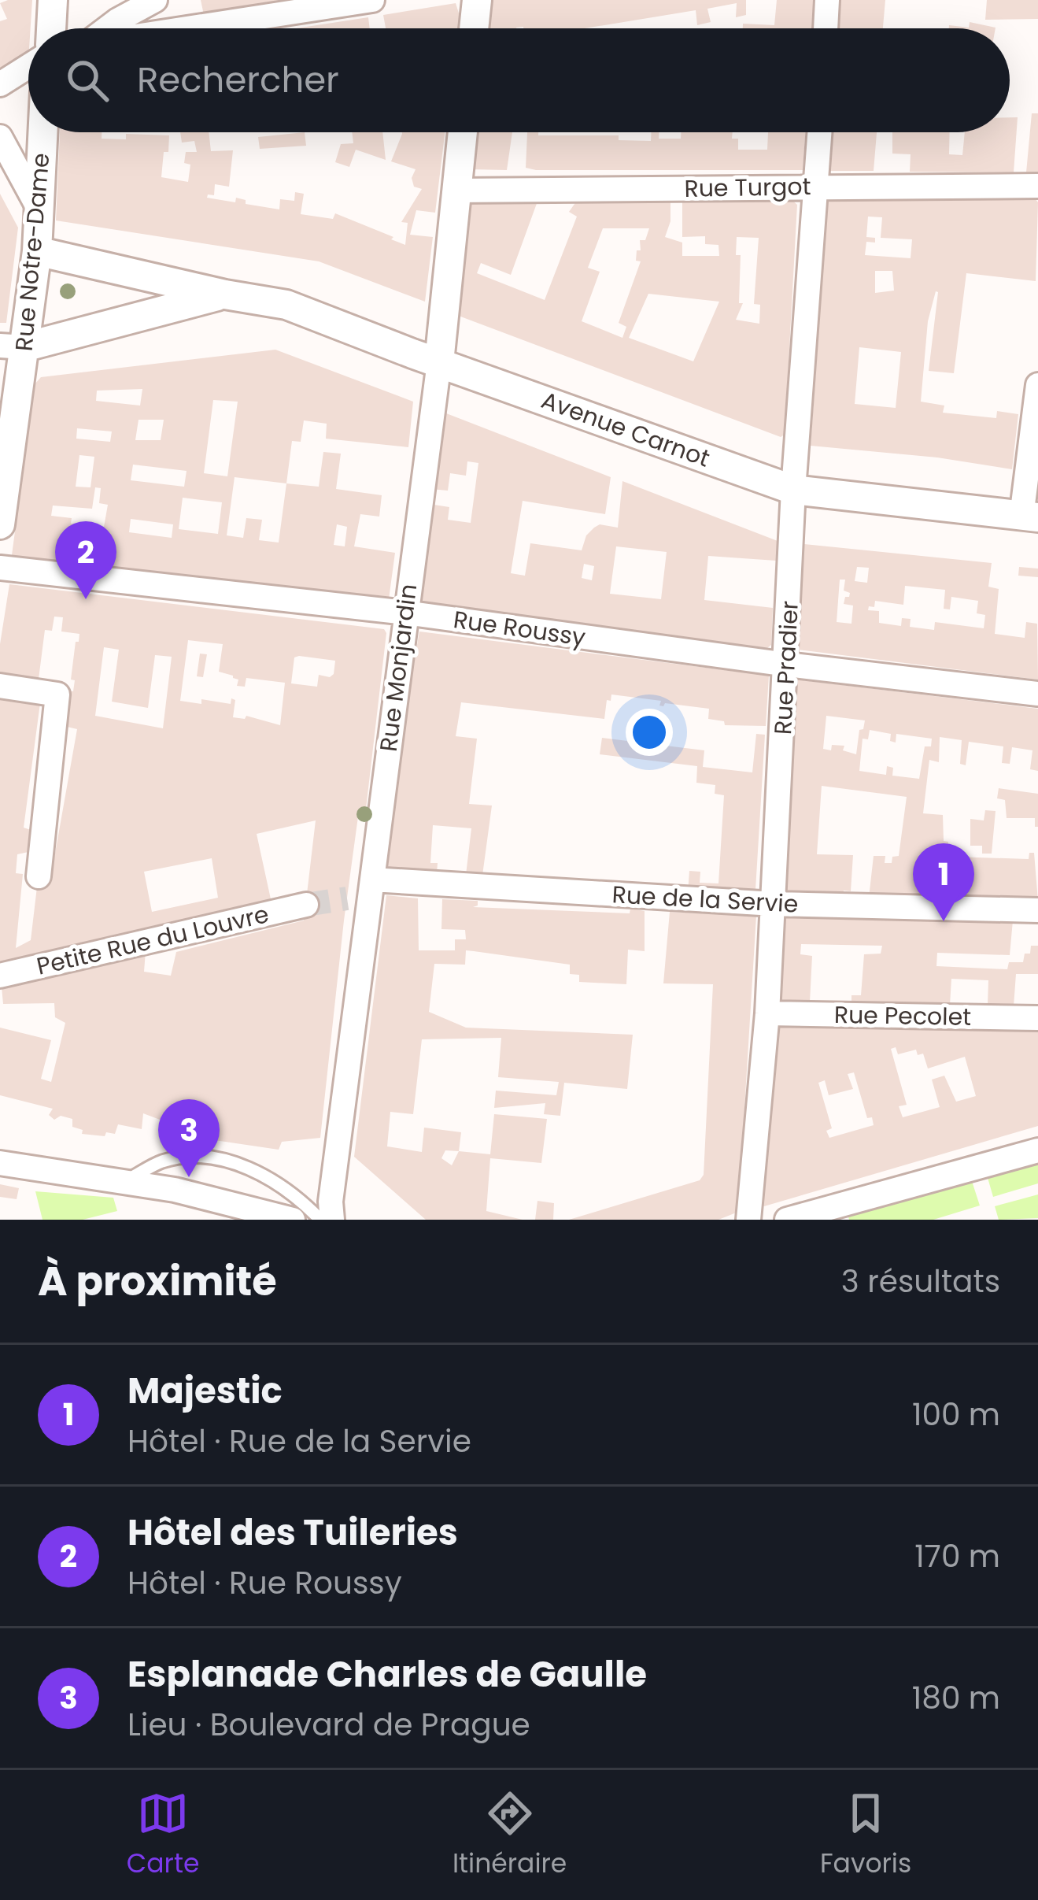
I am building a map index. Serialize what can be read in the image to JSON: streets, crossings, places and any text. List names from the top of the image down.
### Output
{
  "streets": {
    "street": [
      "Rue Turgot",
      "Rue Notre-Dame",
      "Avenue Carnot",
      "Rue Roussy",
      "Rue Monjardin",
      "Rue Pradier",
      "Rue de la Servie",
      "Petite Rue du Louvre",
      "Rue Pecolet"
    ]
  },
  "crossings": [
    ["Rue Turgot", "Rue Monjardin"],
    ["Rue Turgot", "Rue Pradier"],
    ["Rue Notre-Dame", "Avenue Carnot"],
    ["Avenue Carnot", "Rue Monjardin"],
    ["Avenue Carnot", "Rue Pradier"],
    ["Rue Roussy", "Rue Monjardin"],
    ["Rue Roussy", "Rue Pradier"],
    ["Rue Monjardin", "Rue de la Servie"],
    ["Rue Pradier", "Rue de la Servie"],
    ["Rue Pradier", "Rue Pecolet"]
  ],
  "page": {
    "search": "Rechercher",
    "pins": ["2", "1", "3"],
    "heading": ["À proximité", "3 résultats"],
    "list": [
      {
        "mark": "1",
        "name": "Majestic",
        "note": "Hôtel · Rue de la Servie",
        "value": "100 m"
      },
      {
        "mark": "2",
        "name": "Hôtel des Tuileries",
        "note": "Hôtel · Rue Roussy",
        "value": "170 m"
      },
      {
        "mark": "3",
        "name": "Esplanade Charles de Gaulle",
        "note": "Lieu · Boulevard de Prague",
        "value": "180 m"
      }
    ],
    "nav": ["Carte", "Itinéraire", "Favoris"]
  }
}
